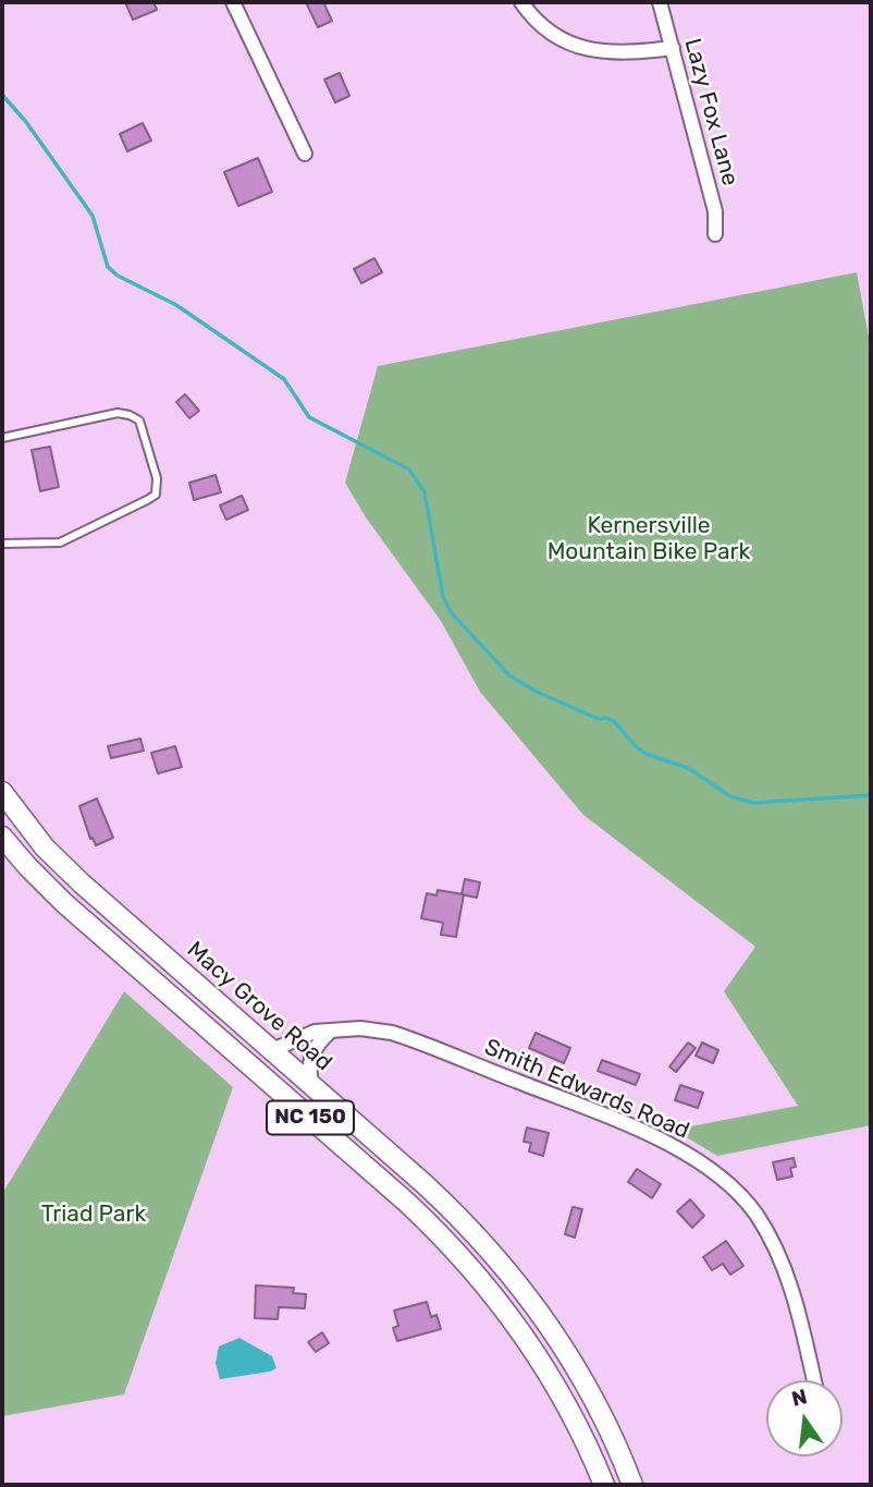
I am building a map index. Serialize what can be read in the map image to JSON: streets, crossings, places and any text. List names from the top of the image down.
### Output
{
  "streets": {
    "main road": ["Macy Grove Road", "NC 150"],
    "street": ["Lazy Fox Lane", "Smith Edwards Road"]
  },
  "crossings": [
    ["Macy Grove Road", "Smith Edwards Road"]
  ],
  "parks": ["Kernersville Mountain Bike Park", "Triad Park"],
  "north": "top"
}
